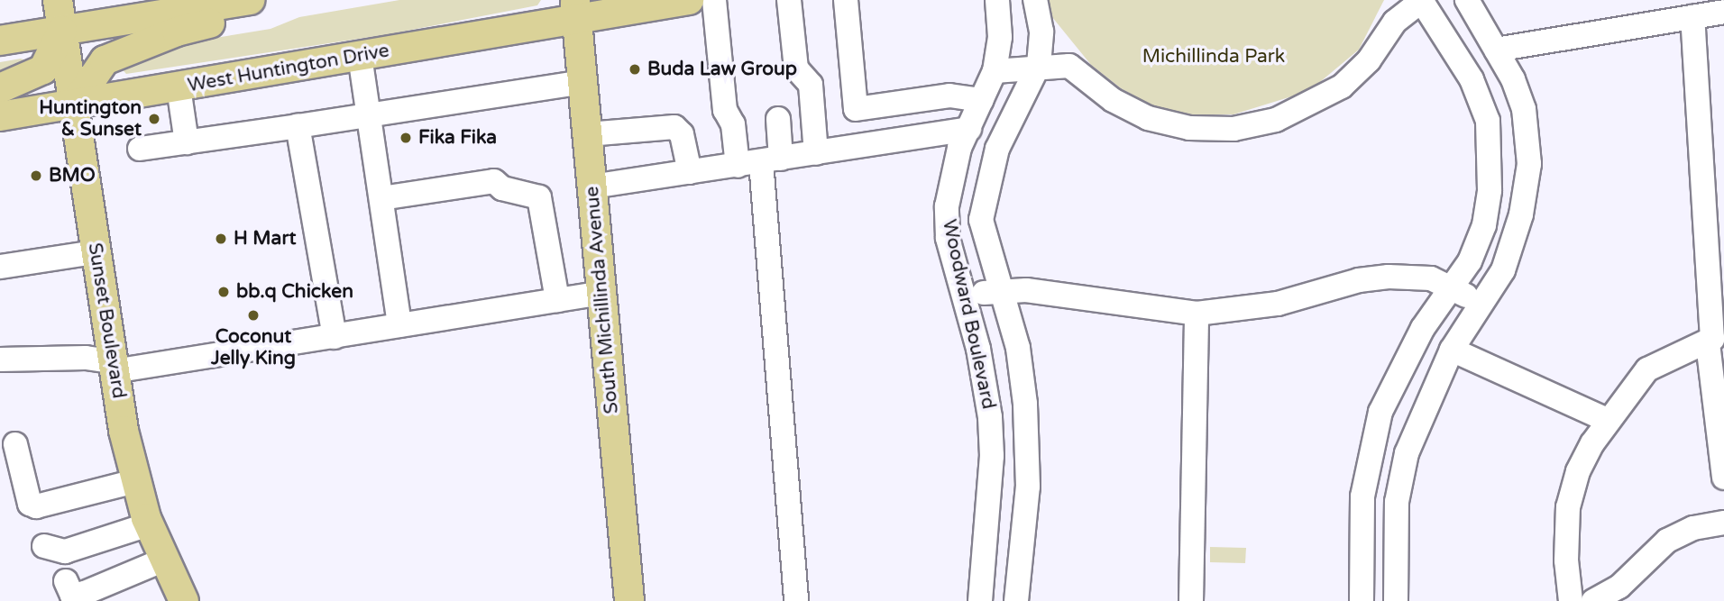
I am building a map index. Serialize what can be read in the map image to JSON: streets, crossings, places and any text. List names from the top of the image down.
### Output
{
  "streets": {
    "main road": ["West Huntington Drive", "South Michillinda Avenue", "Sunset Boulevard"],
    "street": ["Woodward Boulevard"]
  },
  "crossings": [
    ["West Huntington Drive", "South Michillinda Avenue"],
    ["West Huntington Drive", "Sunset Boulevard"]
  ],
  "parks": ["Michillinda Park"],
  "places": [
    "Buda Law Group",
    "Huntington & Sunset",
    "Fika Fika",
    "BMO",
    "H Mart",
    "bb.q Chicken",
    "Coconut Jelly King"
  ]
}
